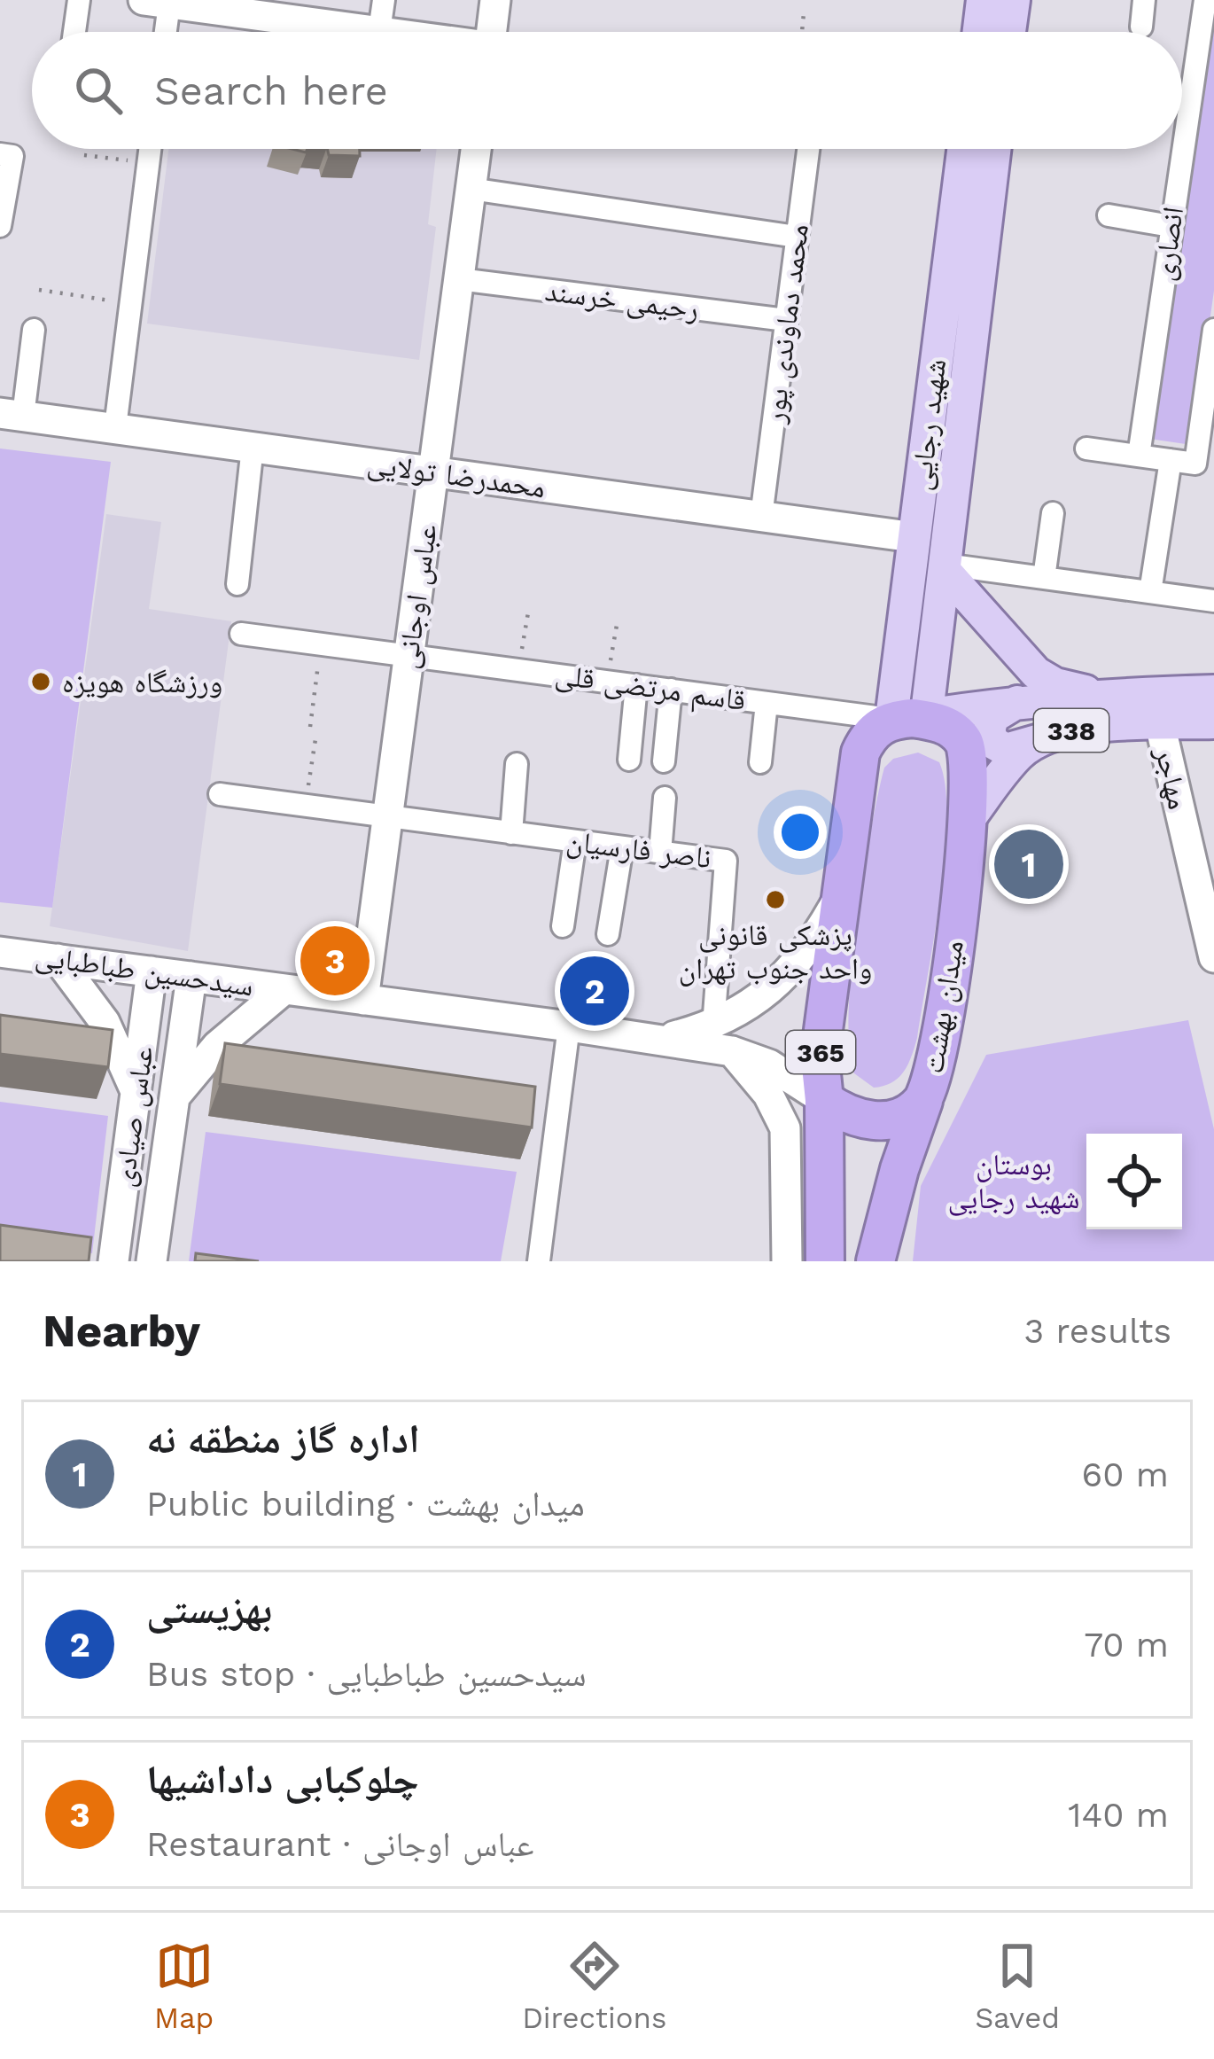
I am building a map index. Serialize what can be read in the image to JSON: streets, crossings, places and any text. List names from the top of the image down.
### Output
{
  "streets": {
    "highway": ["میدان بهشت", "365"],
    "main road": ["شهید رجایی", "338"],
    "street": [
      "انصاری",
      "رحیمی خرسند",
      "محمد دماوندی پور",
      "محمدرضا تولایی",
      "عباس اوجانی",
      "قاسم مرتضی قلی",
      "مهاجر",
      "ناصر فارسیان",
      "سیدحسین طباطبایی",
      "عباس صیادی"
    ]
  },
  "crossings": [
    ["رحیمی خرسند", "محمد دماوندی پور"],
    ["رحیمی خرسند", "عباس اوجانی"],
    ["محمد دماوندی پور", "محمدرضا تولایی"],
    ["شهید رجایی", "محمدرضا تولایی"],
    ["شهید رجایی", "قاسم مرتضی قلی"],
    ["شهید رجایی", "338"],
    ["شهید رجایی", "میدان بهشت"],
    ["شهید رجایی", "365"],
    ["محمدرضا تولایی", "عباس اوجانی"],
    ["عباس اوجانی", "قاسم مرتضی قلی"],
    ["عباس اوجانی", "ناصر فارسیان"],
    ["عباس اوجانی", "سیدحسین طباطبایی"],
    ["قاسم مرتضی قلی", "338"],
    ["قاسم مرتضی قلی", "میدان بهشت"],
    ["قاسم مرتضی قلی", "365"],
    ["338", "مهاجر"],
    ["338", "میدان بهشت"],
    ["338", "365"],
    ["سیدحسین طباطبایی", "میدان بهشت"],
    ["سیدحسین طباطبایی", "365"],
    ["سیدحسین طباطبایی", "عباس صیادی"],
    ["میدان بهشت", "365"]
  ],
  "parks": ["بوستان شهید رجایی"],
  "places": ["ورزشگاه هویزه", "پزشکی قانونی واحد جنوب تهران"],
  "page": {
    "search": "Search here",
    "pins": ["1", "3", "2"],
    "heading": ["Nearby", "3 results"],
    "list": [
      {
        "mark": "1",
        "name": "اداره گاز منطقه نه",
        "note": "Public building · میدان بهشت",
        "value": "60 m"
      },
      {
        "mark": "2",
        "name": "بهزیستی",
        "note": "Bus stop · سیدحسین طباطبایی",
        "value": "70 m"
      },
      {
        "mark": "3",
        "name": "چلوکبابی داداشیها",
        "note": "Restaurant · عباس اوجانی",
        "value": "140 m"
      }
    ],
    "nav": ["Map", "Directions", "Saved"]
  }
}
